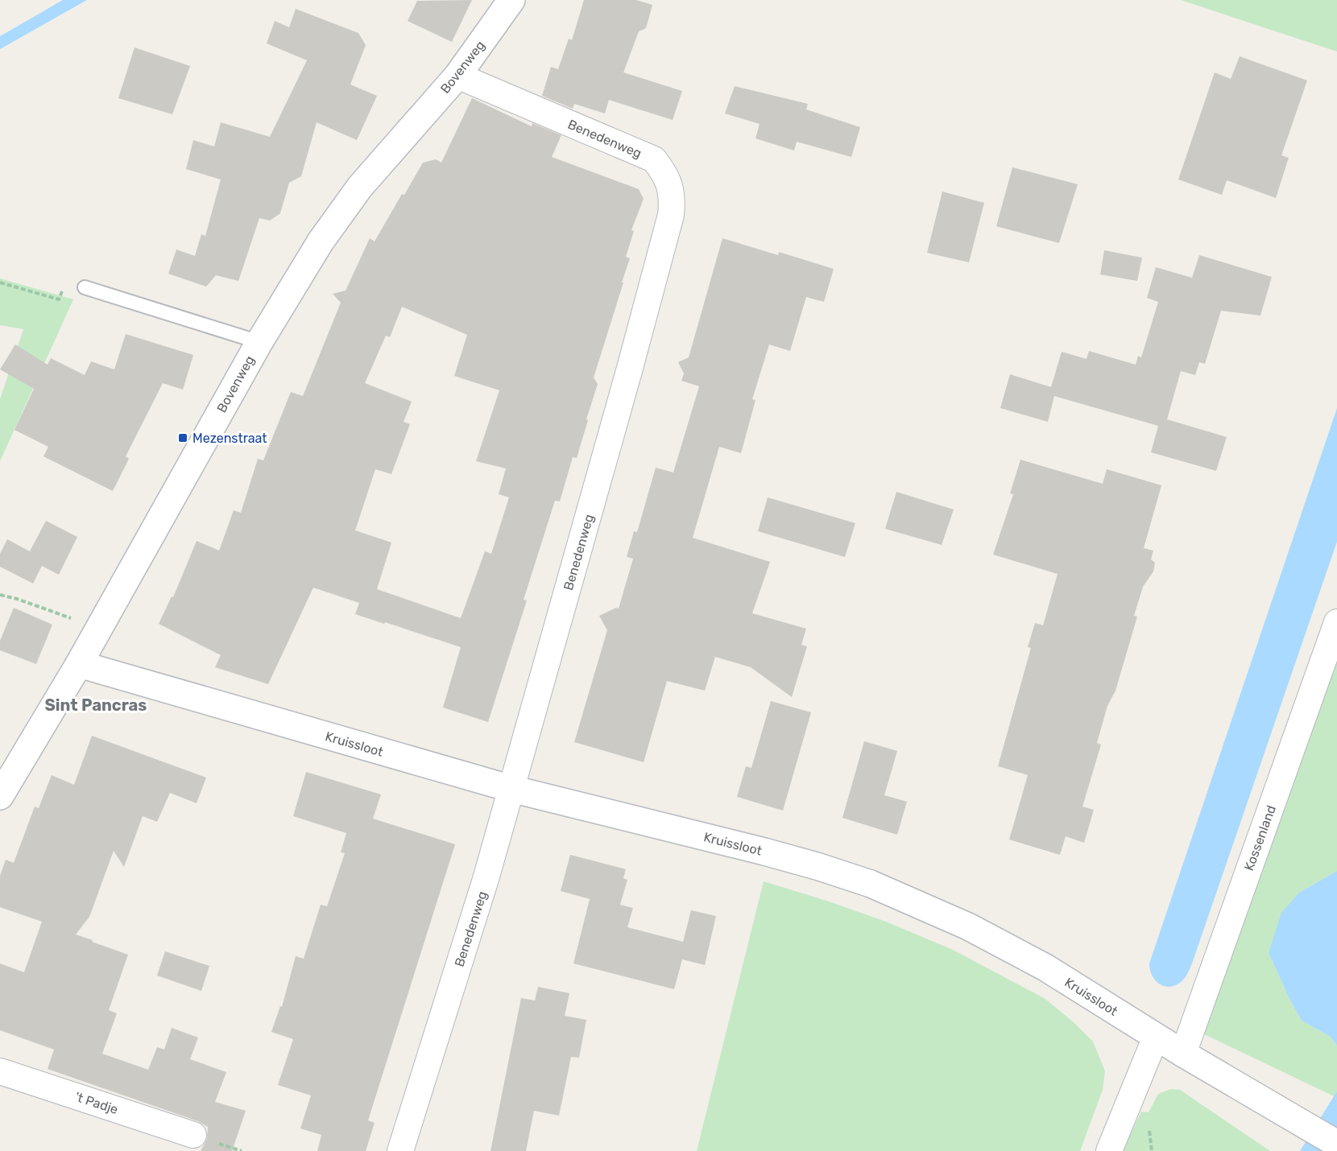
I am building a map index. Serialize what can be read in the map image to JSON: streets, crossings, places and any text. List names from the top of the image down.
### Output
{
  "streets": {
    "street": [
      "Bovenweg",
      "Benedenweg",
      "Kruissloot",
      "Kossenland",
      "'t Padje"
    ]
  },
  "crossings": [
    ["Bovenweg", "Benedenweg"],
    ["Bovenweg", "Kruissloot"],
    ["Benedenweg", "Kruissloot"],
    ["Kruissloot", "Kossenland"]
  ],
  "districts": ["Sint Pancras"],
  "places": {
    "transit": ["Mezenstraat"]
  }
}
